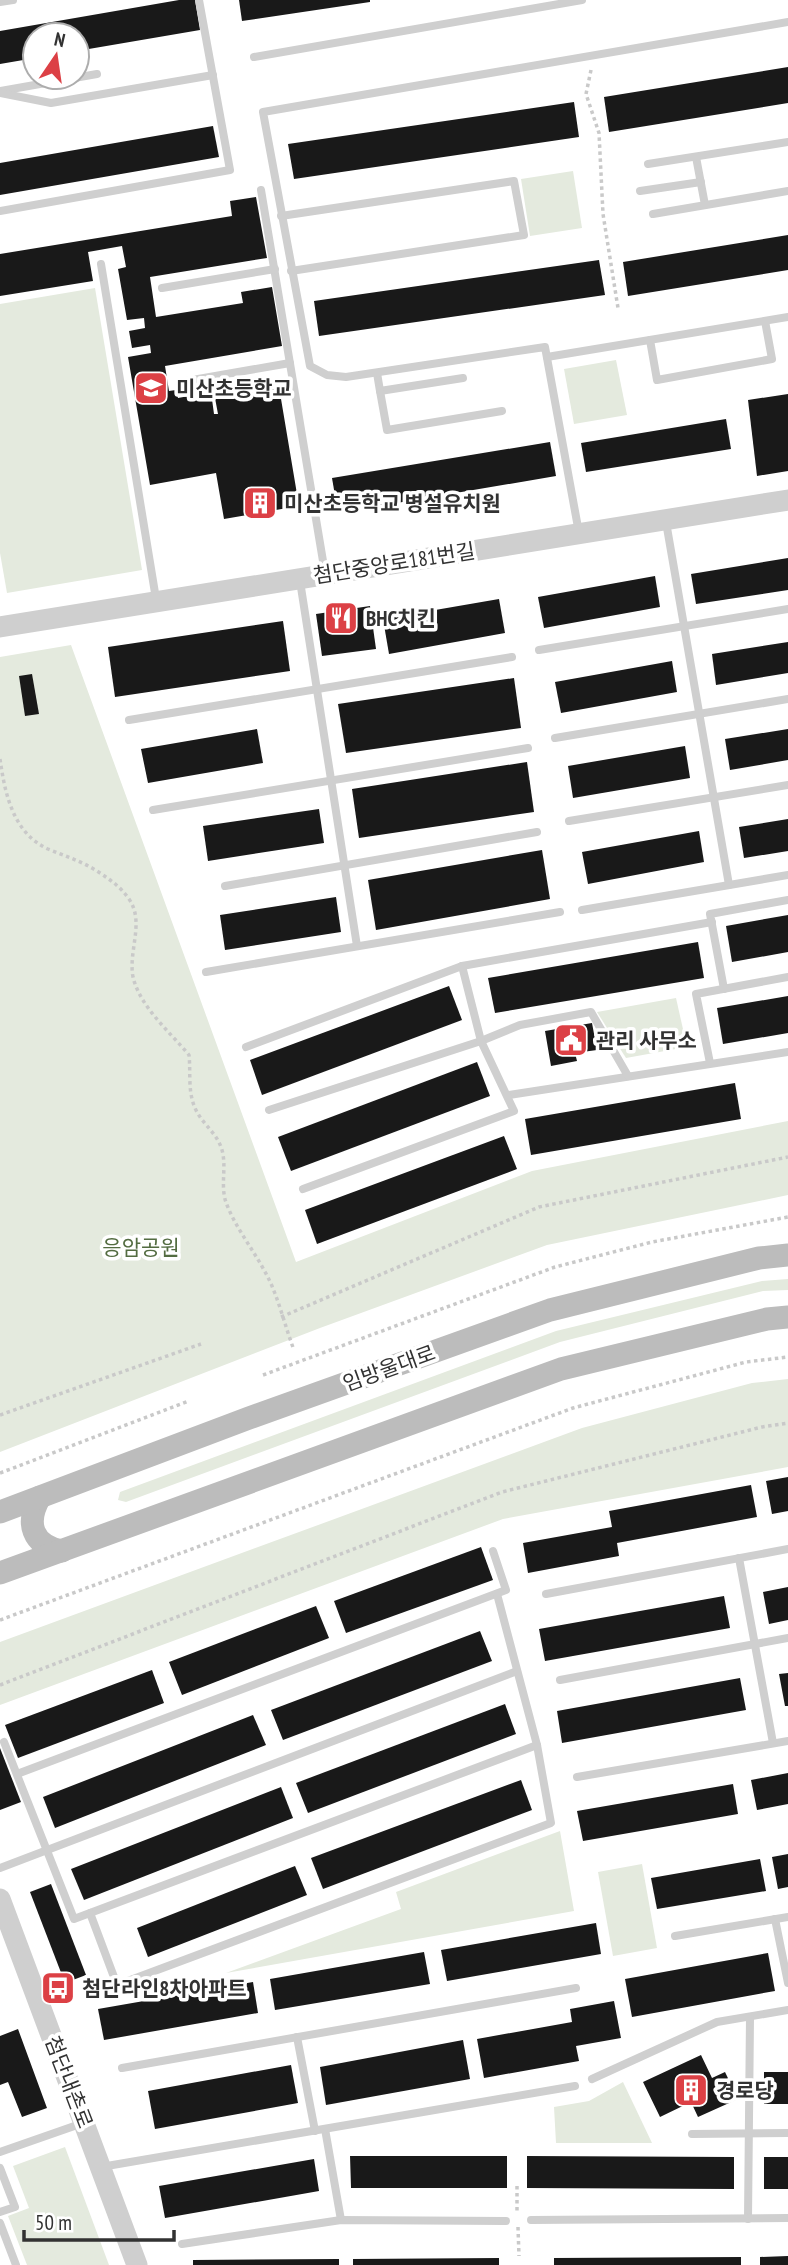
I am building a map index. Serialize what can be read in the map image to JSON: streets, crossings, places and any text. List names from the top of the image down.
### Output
{
  "streets": {
    "main road": ["임방울대로"],
    "street": ["첨단중앙로181번길", "첨단내촌로"]
  },
  "parks": ["응암공원"],
  "places": {
    "school or university": ["미산초등학교"],
    "building": ["미산초등학교 병설유치원", "경로당"],
    "restaurant": ["BHC치킨"],
    "public building": ["관리 사무소"],
    "bus stop": ["첨단라인8차아파트"]
  },
  "scale_bar": "50 m",
  "north": "top"
}
